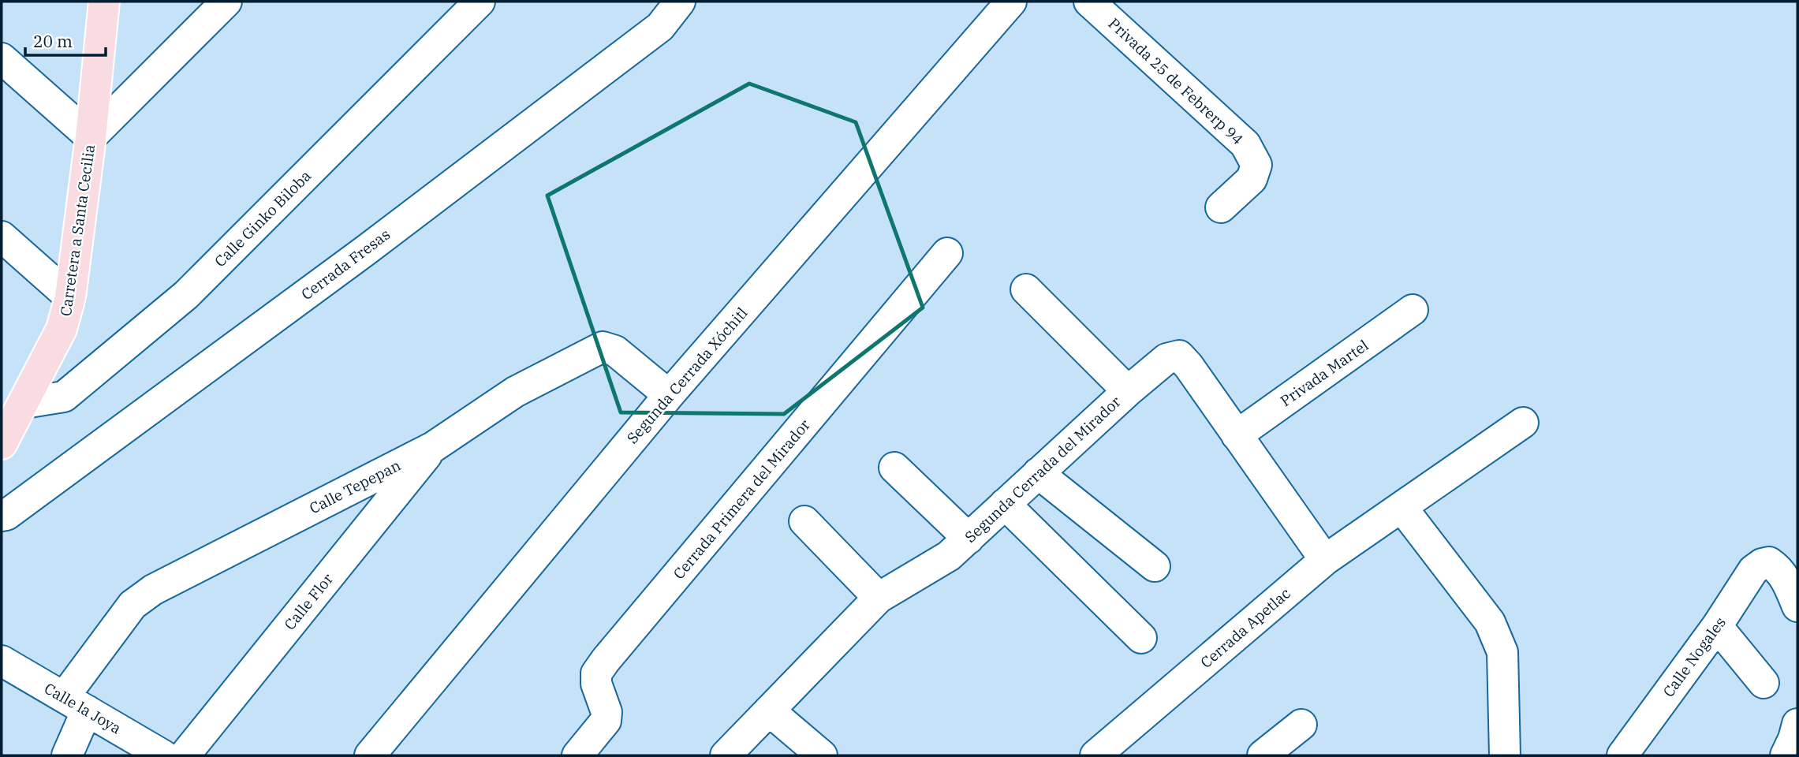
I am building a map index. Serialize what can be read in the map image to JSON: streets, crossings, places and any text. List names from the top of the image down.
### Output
{
  "streets": {
    "main road": ["Carretera a Santa Cecilia"],
    "street": [
      "Privada 25 de Febrerp 94",
      "Calle Ginko Biloba",
      "Cerrada Fresas",
      "Privada Martel",
      "Segunda Cerrada Xóchitl",
      "Segunda Cerrada del Mirador",
      "Calle Tepepan",
      "Cerrada Primera del Mirador",
      "Calle Flor",
      "Cerrada Apetlac",
      "Calle Nogales",
      "Calle la Joya"
    ]
  },
  "crossings": [
    ["Calle Ginko Biloba", "Carretera a Santa Cecilia"],
    ["Privada Martel", "Segunda Cerrada del Mirador"],
    ["Segunda Cerrada Xóchitl", "Calle Tepepan"],
    ["Segunda Cerrada del Mirador", "Cerrada Apetlac"],
    ["Calle Tepepan", "Calle Flor"],
    ["Calle Tepepan", "Calle la Joya"]
  ],
  "scale_bar": "20 m"
}
